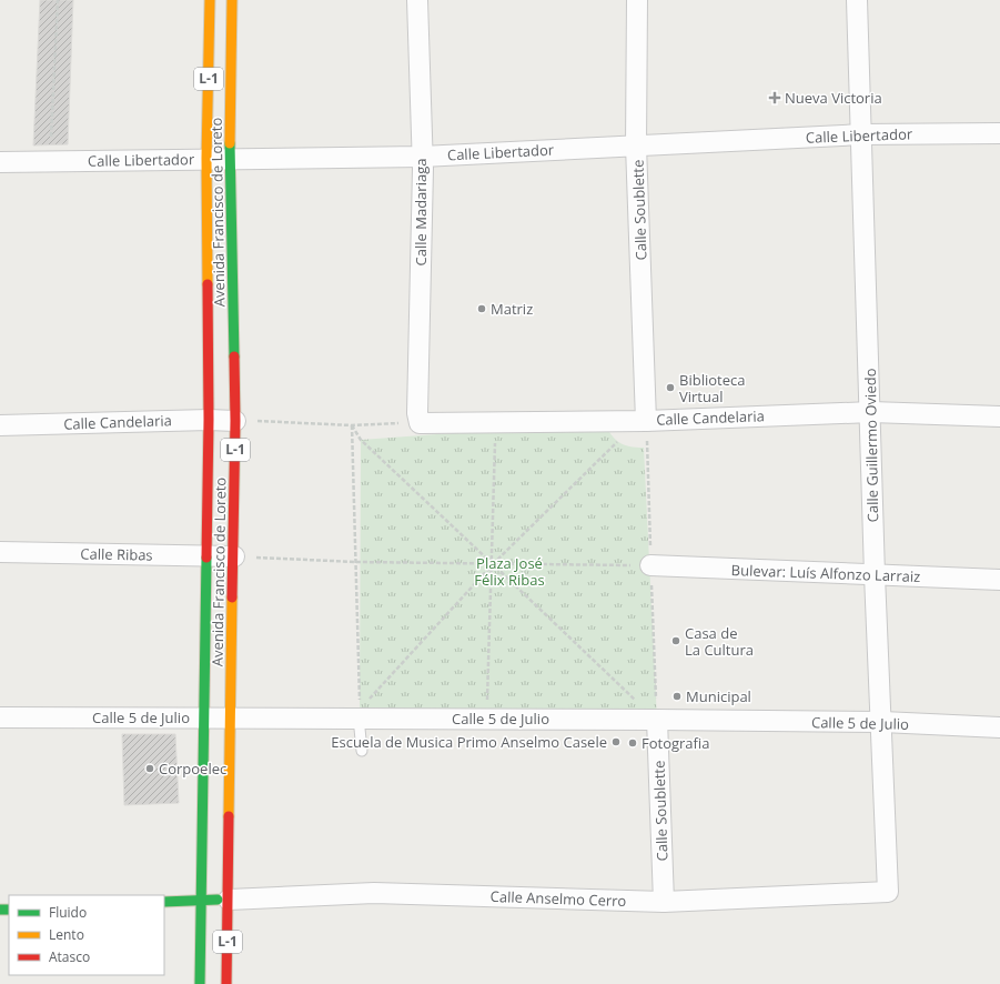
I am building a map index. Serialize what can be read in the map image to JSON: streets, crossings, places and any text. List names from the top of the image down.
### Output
{
  "streets": {
    "main road": ["L-1", "Avenida Francisco de Loreto"],
    "street": [
      "Calle Libertador",
      "Calle Soublette",
      "Calle Madariaga",
      "Calle Candelaria",
      "Calle Guillermo Oviedo",
      "Calle Ribas",
      "Bulevar: Luís Alfonzo Larraiz",
      "Calle 5 de Julio",
      "Calle Anselmo Cerro"
    ]
  },
  "crossings": [
    ["Calle Libertador", "Calle Soublette"],
    ["Calle Libertador", "Avenida Francisco de Loreto"],
    ["Calle Libertador", "Calle Madariaga"],
    ["Calle Libertador", "Calle Guillermo Oviedo"],
    ["Calle Soublette", "Calle Candelaria"],
    ["Calle Soublette", "Calle 5 de Julio"],
    ["Calle Soublette", "Calle Anselmo Cerro"],
    ["Avenida Francisco de Loreto", "Calle Candelaria"],
    ["Avenida Francisco de Loreto", "Calle Ribas"],
    ["Avenida Francisco de Loreto", "Calle 5 de Julio"],
    ["Avenida Francisco de Loreto", "Calle Anselmo Cerro"],
    ["Calle Madariaga", "Calle Candelaria"],
    ["Calle Candelaria", "Calle Guillermo Oviedo"],
    ["Calle Guillermo Oviedo", "Bulevar: Luís Alfonzo Larraiz"],
    ["Calle Guillermo Oviedo", "Calle 5 de Julio"],
    ["Calle Guillermo Oviedo", "Calle Anselmo Cerro"]
  ],
  "parks": ["Plaza José Félix Ribas"],
  "places": {
    "health": ["Nueva Victoria"],
    "other": [
      "Matriz",
      "Biblioteca Virtual",
      "Casa de La Cultura",
      "Municipal",
      "Escuela de Musica Primo Anselmo Casele",
      "Fotografia",
      "Corpoelec"
    ]
  },
  "legend": ["Fluido", "Lento", "Atasco"]
}
